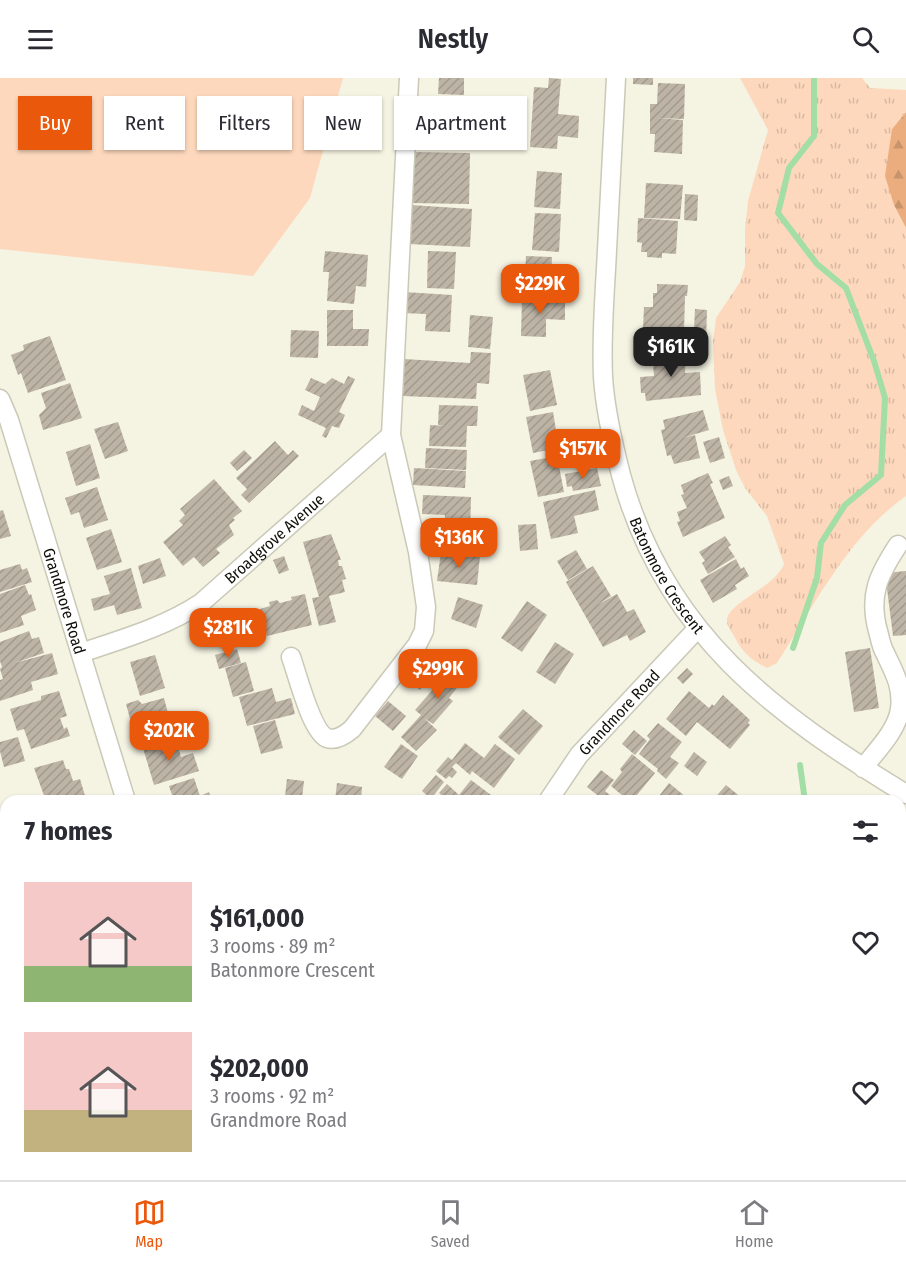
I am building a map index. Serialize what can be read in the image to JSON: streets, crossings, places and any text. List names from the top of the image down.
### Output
{
  "streets": {
    "street": ["Broadgrove Avenue", "Batonmore Crescent", "Grandmore Road"]
  },
  "crossings": [
    ["Broadgrove Avenue", "Grandmore Road"],
    ["Batonmore Crescent", "Grandmore Road"]
  ],
  "page": {
    "header": "Nestly",
    "chip": [
      "Buy",
      "Rent",
      "Filters",
      "New",
      "Apartment"
    ],
    "price": [
      "$229K",
      "$161K",
      "$157K",
      "$136K",
      "$281K",
      "$299K",
      "$202K"
    ],
    "heading": "7 homes",
    "list": [
      {
        "name": "$161,000",
        "note": "3 rooms · 89 m² · Batonmore Crescent"
      },
      {
        "name": "$202,000",
        "note": "3 rooms · 92 m² · Grandmore Road"
      }
    ],
    "tabs": ["Map", "Saved", "Home"]
  }
}
